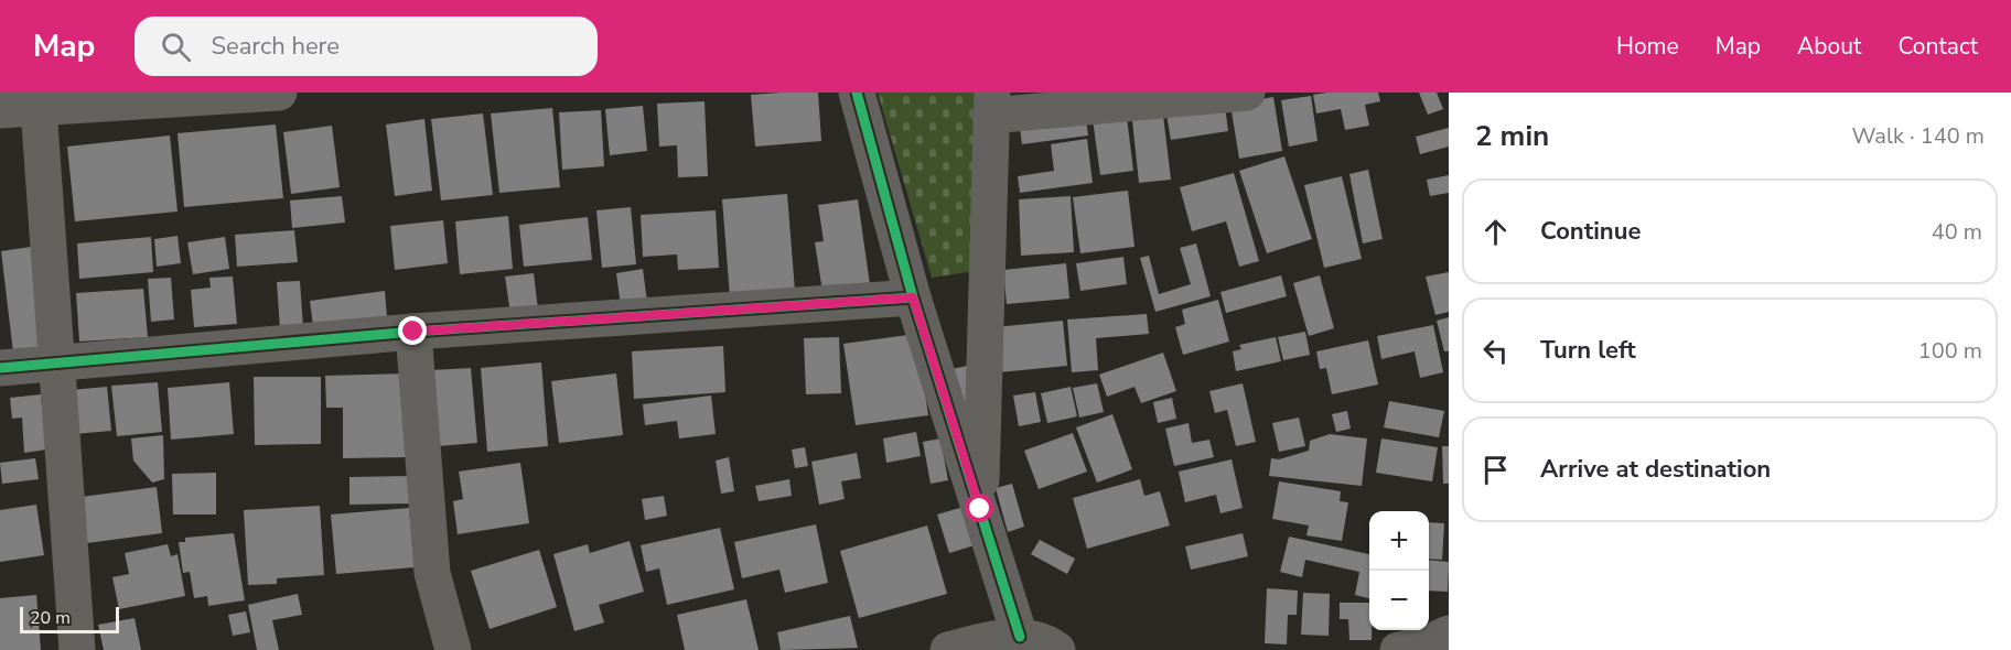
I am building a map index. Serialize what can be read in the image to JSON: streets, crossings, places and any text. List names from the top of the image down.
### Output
{
  "scale_bar": "20 m",
  "page": {
    "header": "Map",
    "search": "Search here",
    "nav": [
      "Home",
      "Map",
      "About",
      "Contact"
    ],
    "heading": ["2 min", "Walk · 140 m"],
    "list": [
      ["Continue", "40 m"],
      ["Turn left", "100 m"],
      "Arrive at destination"
    ],
    "map_buttons": ["+", "−"],
    "scale": "20 m"
  }
}
